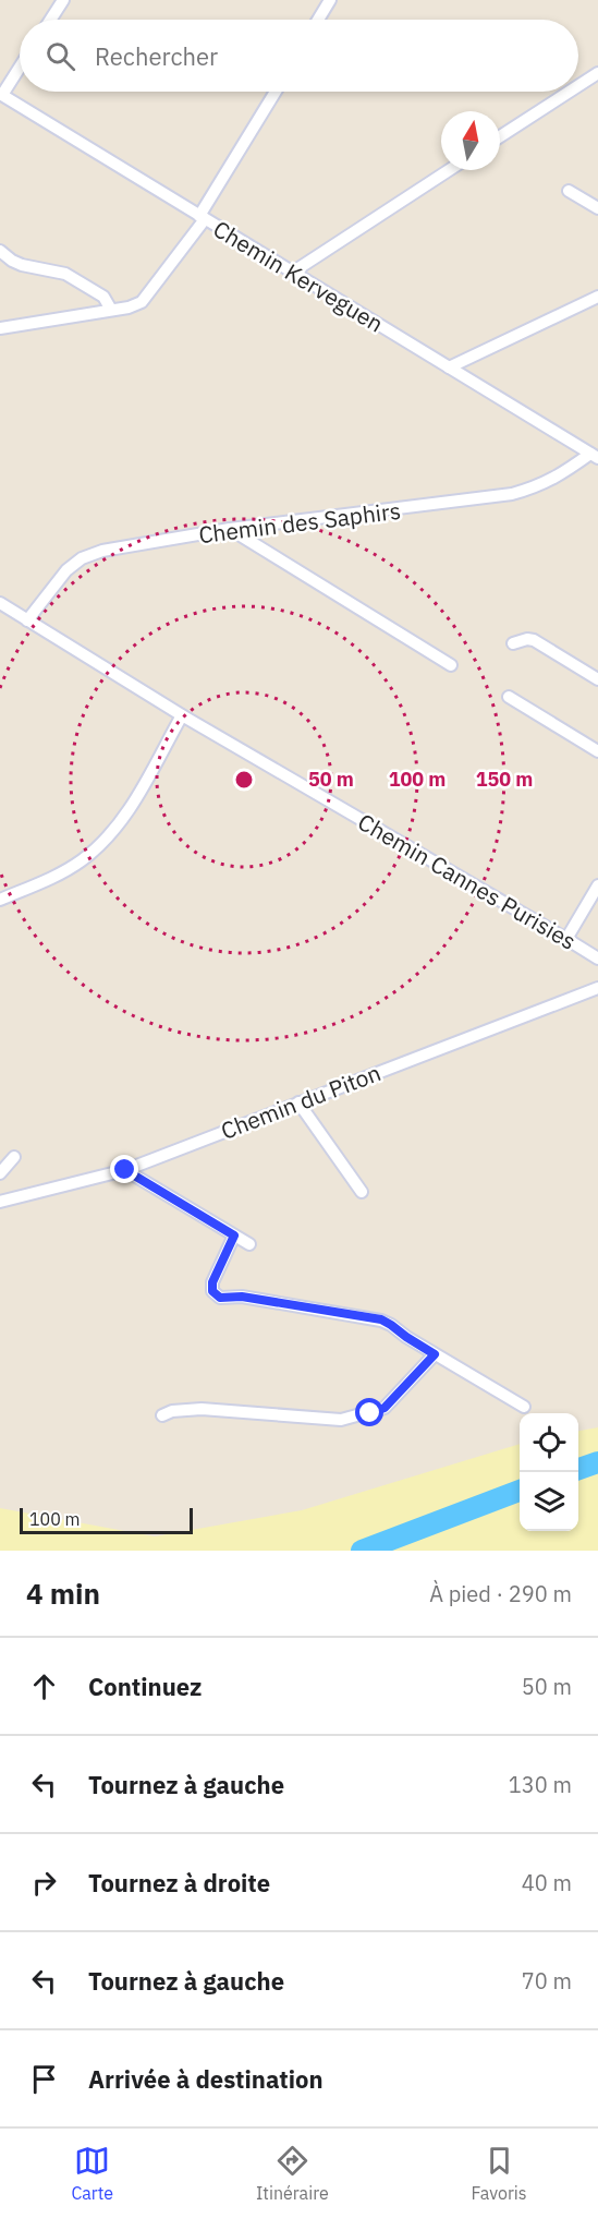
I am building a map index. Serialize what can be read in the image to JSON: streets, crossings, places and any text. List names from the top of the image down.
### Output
{
  "streets": {
    "street": [
      "Chemin Kerveguen",
      "Chemin des Saphirs",
      "Chemin Cannes Purisies",
      "Chemin du Piton"
    ]
  },
  "crossings": [
    ["Chemin Kerveguen", "Chemin des Saphirs"],
    ["Chemin des Saphirs", "Chemin Cannes Purisies"]
  ],
  "scale_bar": "100 m",
  "north": "top",
  "page": {
    "search": "Rechercher",
    "scale": "100 m",
    "heading": ["4 min", "À pied · 290 m"],
    "list": [
      ["Continuez", "50 m"],
      ["Tournez à gauche", "130 m"],
      ["Tournez à droite", "40 m"],
      ["Tournez à gauche", "70 m"],
      "Arrivée à destination"
    ],
    "nav": ["Carte", "Itinéraire", "Favoris"]
  },
  "rings": ["50 m", "100 m", "150 m"]
}
